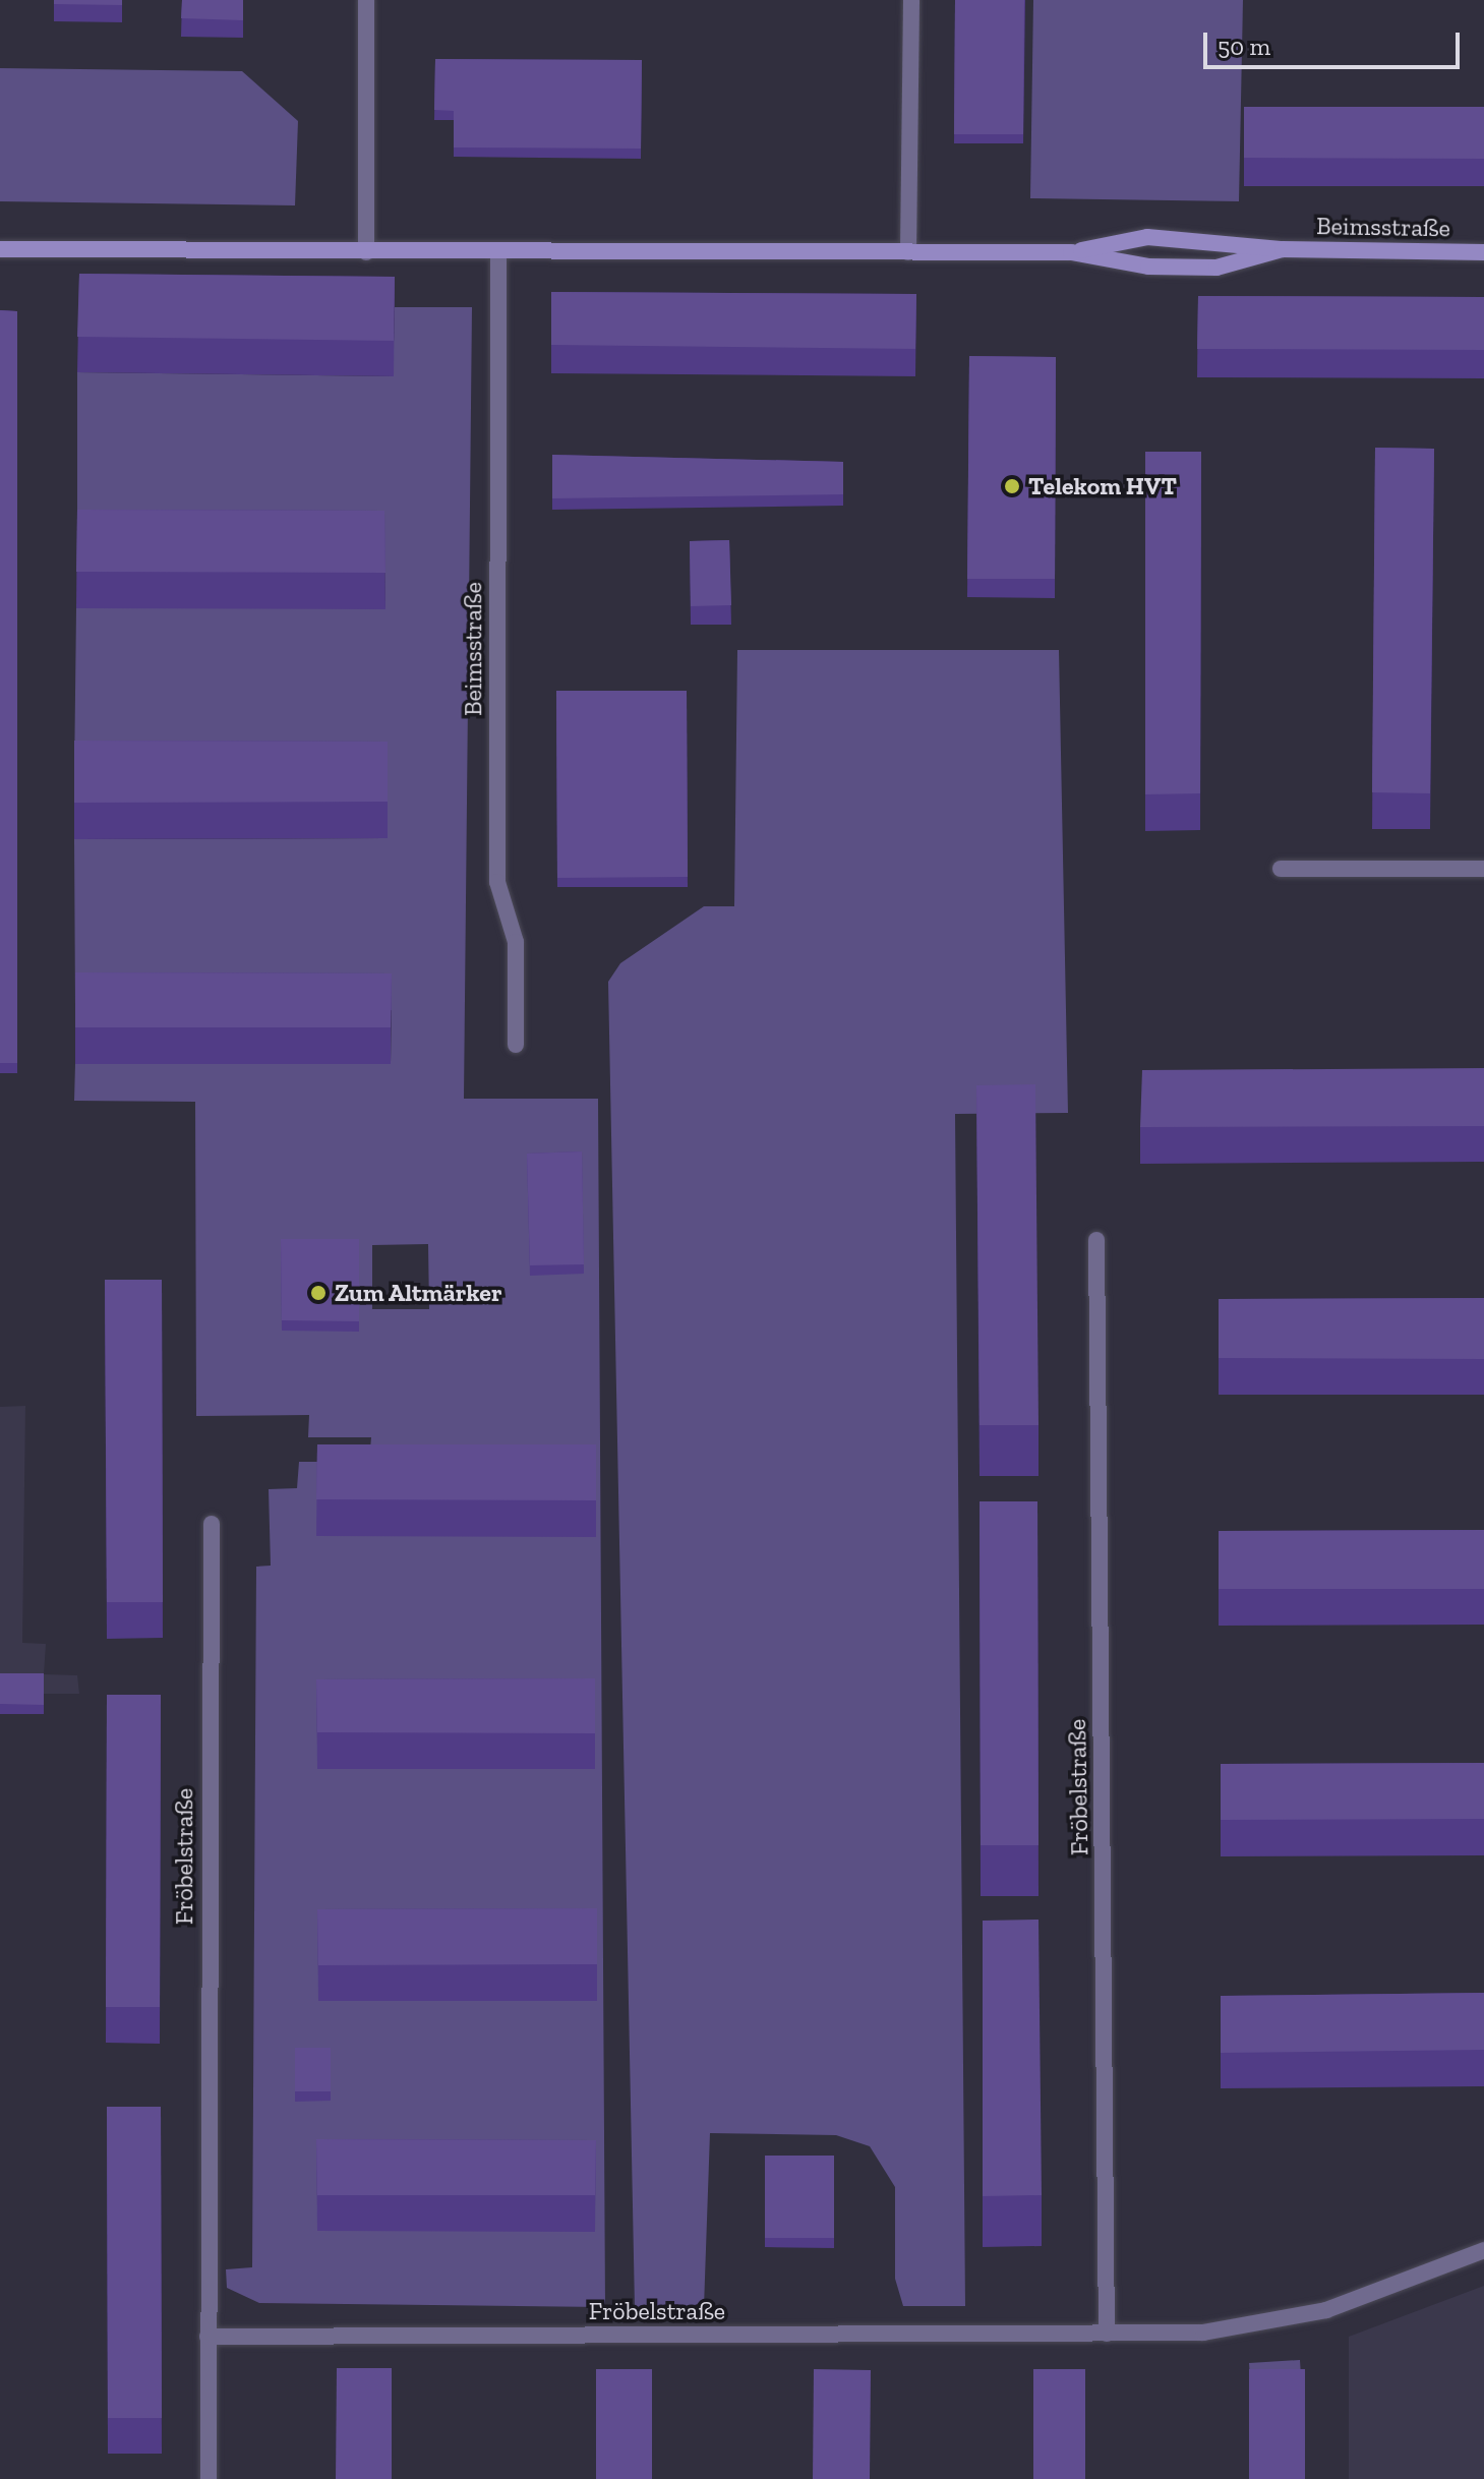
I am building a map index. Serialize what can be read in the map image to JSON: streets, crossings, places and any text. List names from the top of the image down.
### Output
{
  "streets": {
    "street": ["Beimsstraße", "Fröbelstraße"]
  },
  "places": ["Telekom HVT", "Zum Altmärker"],
  "scale_bar": "50 m"
}
